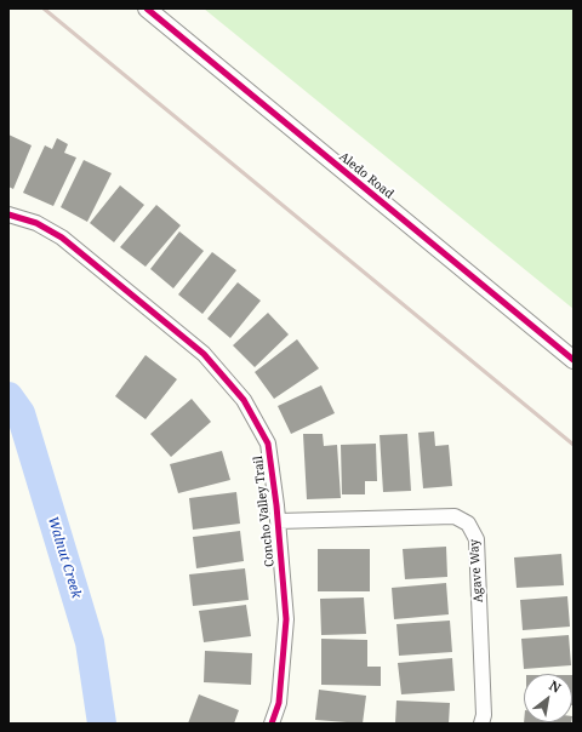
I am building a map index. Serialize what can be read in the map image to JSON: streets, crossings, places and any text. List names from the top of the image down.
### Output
{
  "streets": {
    "street": ["Aledo Road", "Concho Valley Trail", "Agave Way"]
  },
  "crossings": [
    ["Concho Valley Trail", "Agave Way"]
  ],
  "water": ["Walnut Creek"],
  "north": "top right"
}
